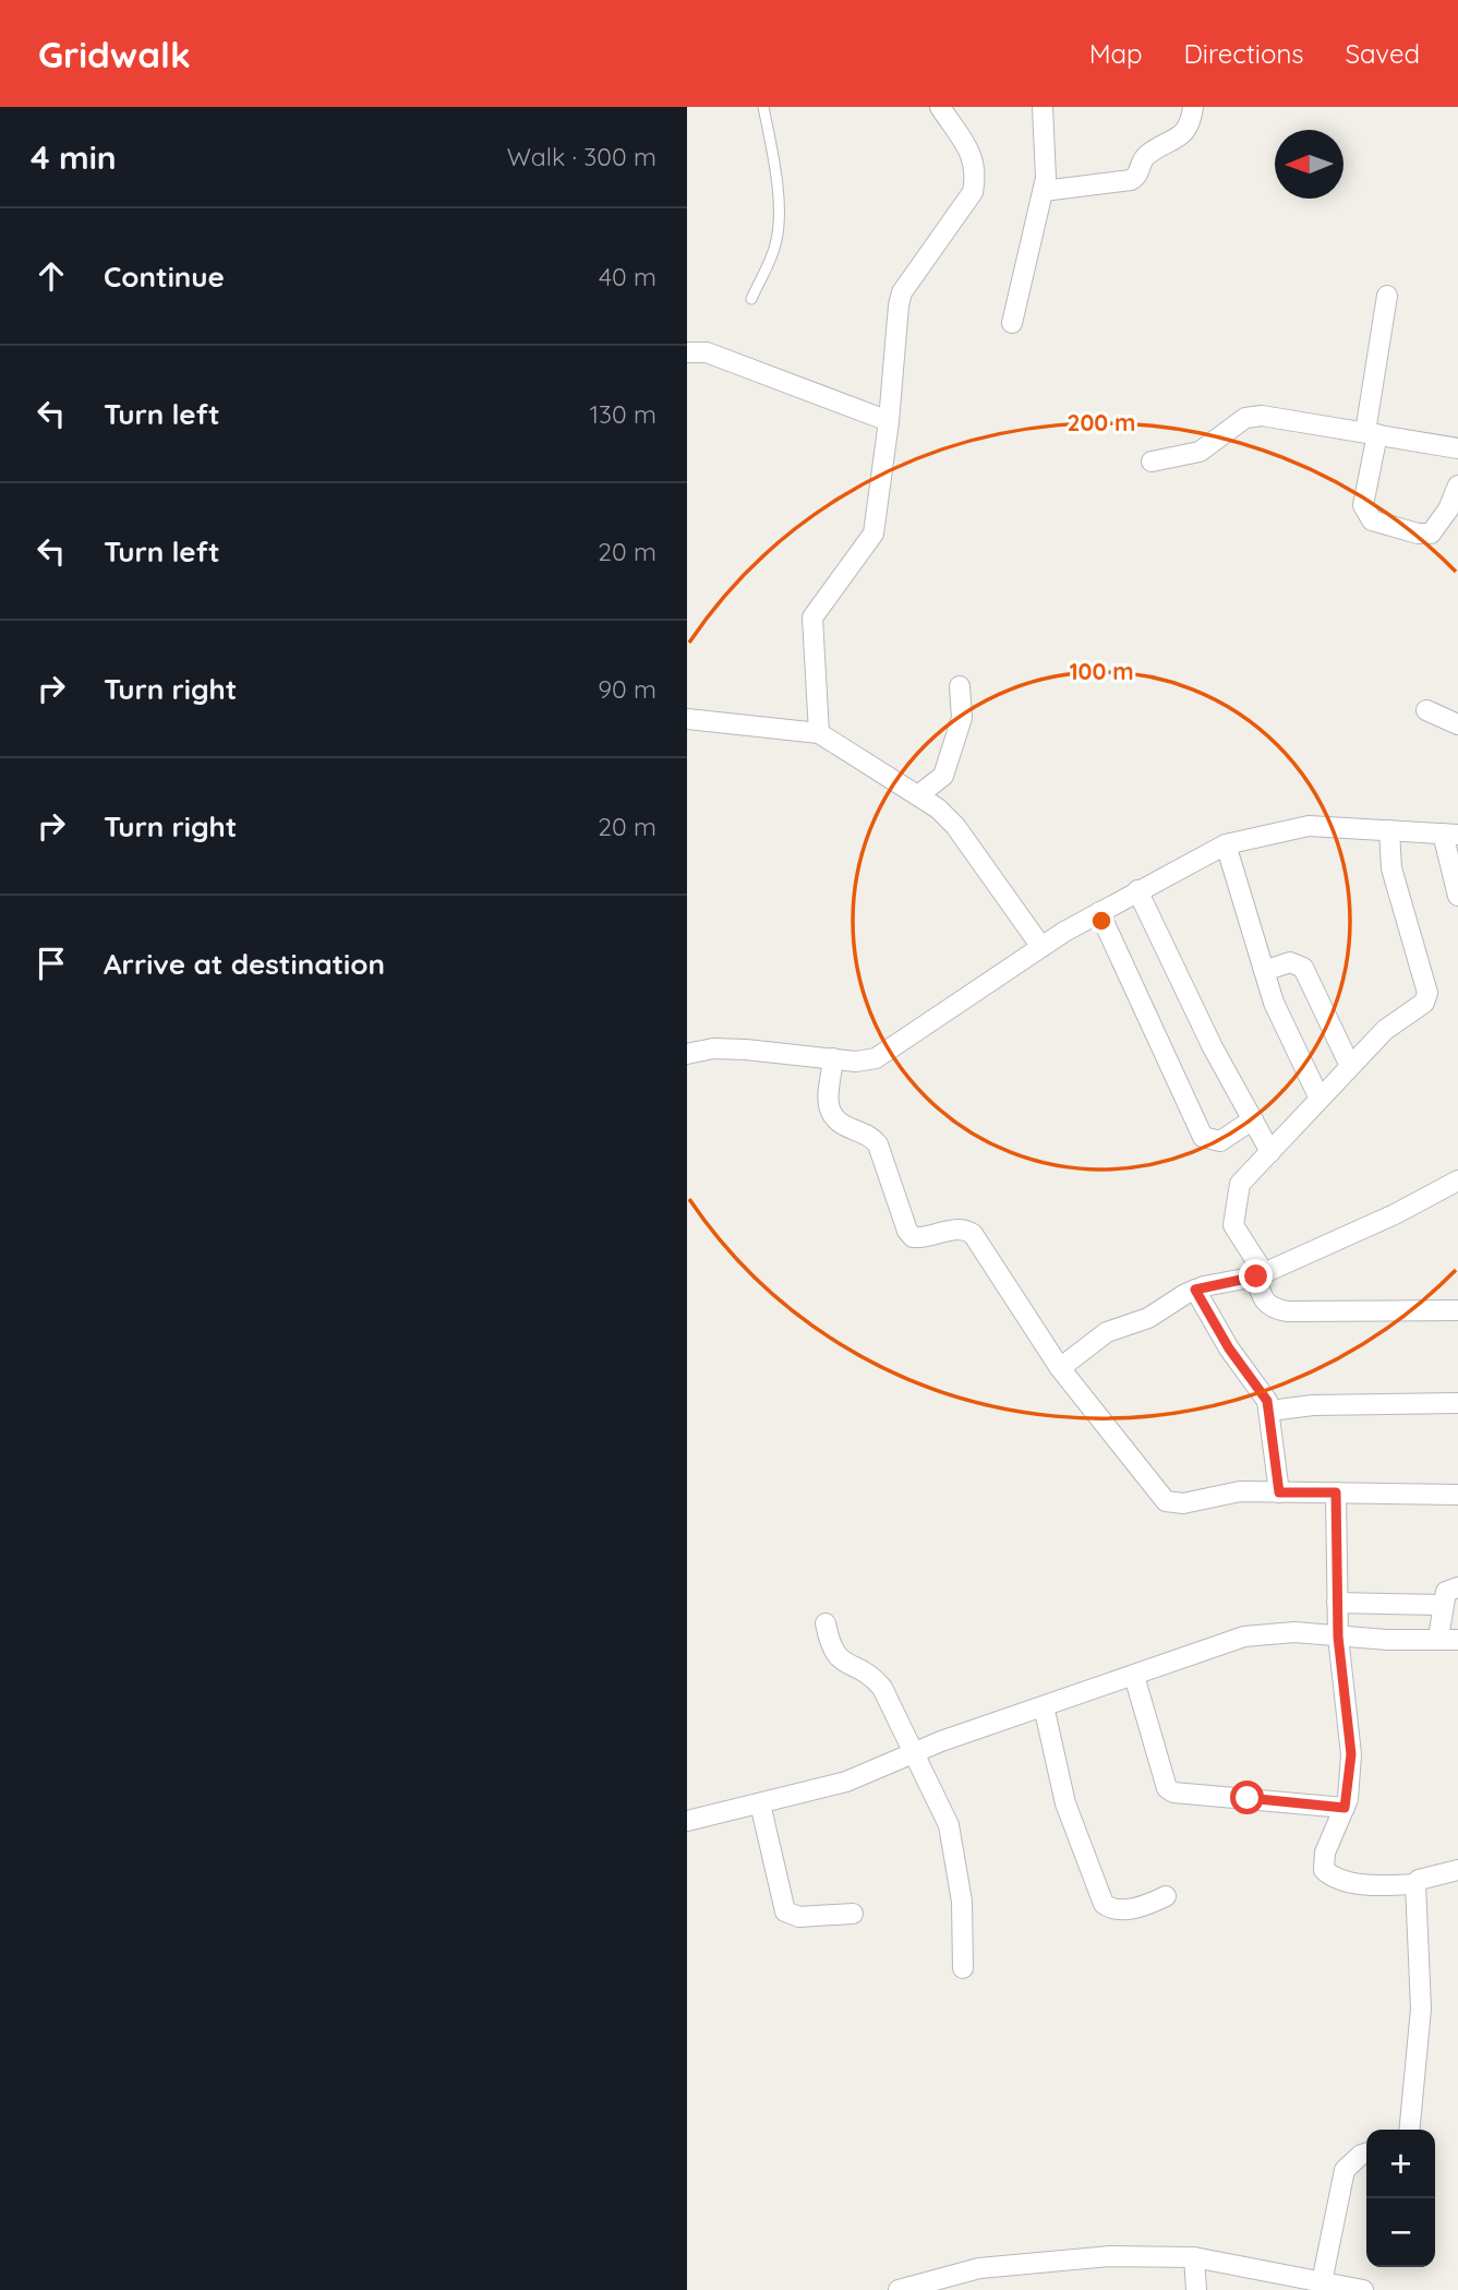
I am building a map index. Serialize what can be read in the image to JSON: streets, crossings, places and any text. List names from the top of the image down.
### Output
{
  "north": "left",
  "page": {
    "header": "Gridwalk",
    "nav": ["Map", "Directions", "Saved"],
    "heading": ["4 min", "Walk · 300 m"],
    "list": [
      ["Continue", "40 m"],
      ["Turn left", "130 m"],
      ["Turn left", "20 m"],
      ["Turn right", "90 m"],
      ["Turn right", "20 m"],
      "Arrive at destination"
    ],
    "map_buttons": ["+", "−"]
  },
  "rings": ["200 m", "100 m"]
}
